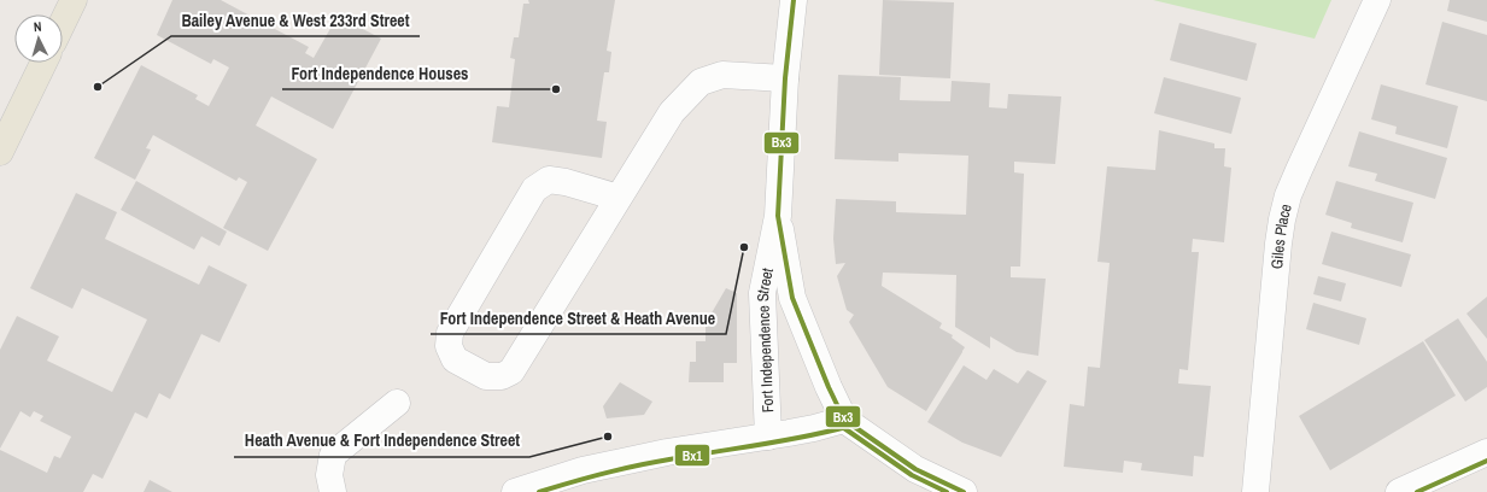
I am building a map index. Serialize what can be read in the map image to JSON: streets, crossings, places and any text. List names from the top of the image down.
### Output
{
  "streets": {
    "street": ["Giles Place", "Fort Independence Street"]
  },
  "places": [
    "Bailey Avenue & West 233rd Street",
    "Fort Independence Houses",
    "Fort Independence Street & Heath Avenue",
    "Heath Avenue & Fort Independence Street"
  ],
  "lines": ["transit line Bx3", "transit line Bx1"],
  "north": "top"
}
